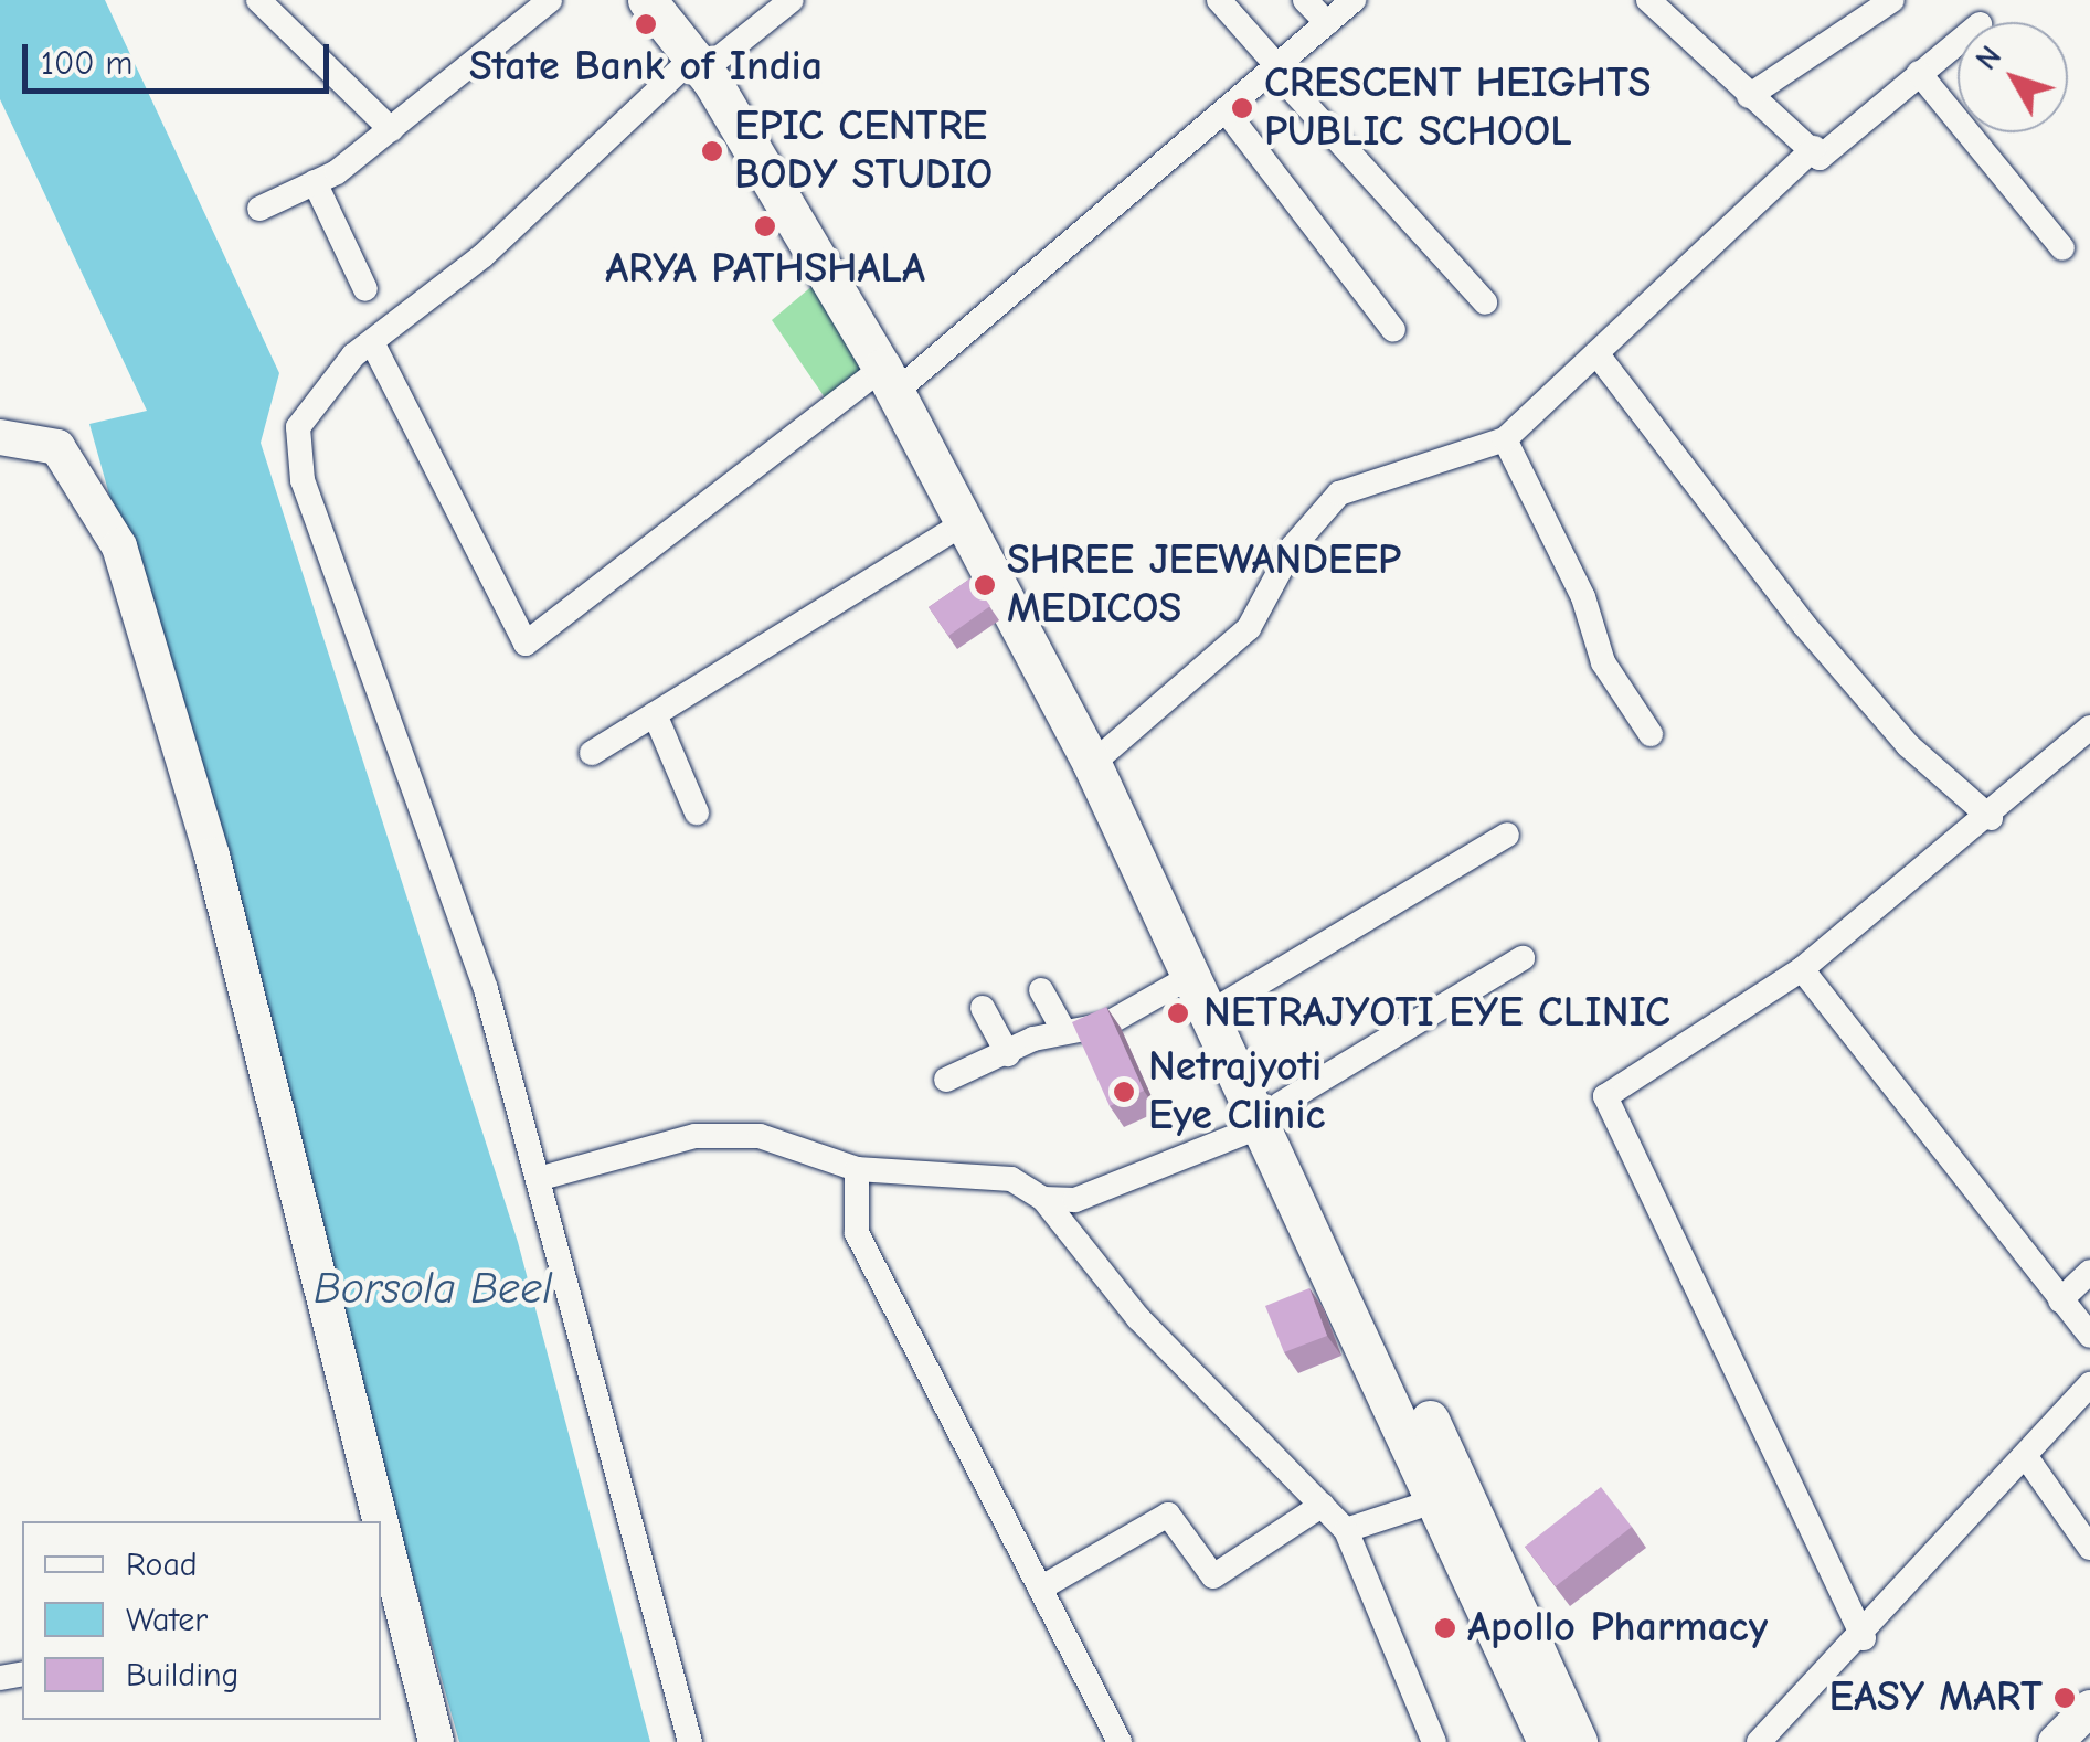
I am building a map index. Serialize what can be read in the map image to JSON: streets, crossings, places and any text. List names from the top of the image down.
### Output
{
  "water": ["Borsola Beel"],
  "places": [
    "State Bank of India",
    "CRESCENT HEIGHTS PUBLIC SCHOOL",
    "EPIC CENTRE BODY STUDIO",
    "ARYA PATHSHALA",
    "SHREE JEEWANDEEP MEDICOS",
    "NETRAJYOTI EYE CLINIC",
    "Netrajyoti Eye Clinic",
    "Apollo Pharmacy",
    "EASY MART"
  ],
  "legend": ["Road", "Water", "Building"],
  "scale_bar": "100 m",
  "north": "top left"
}
